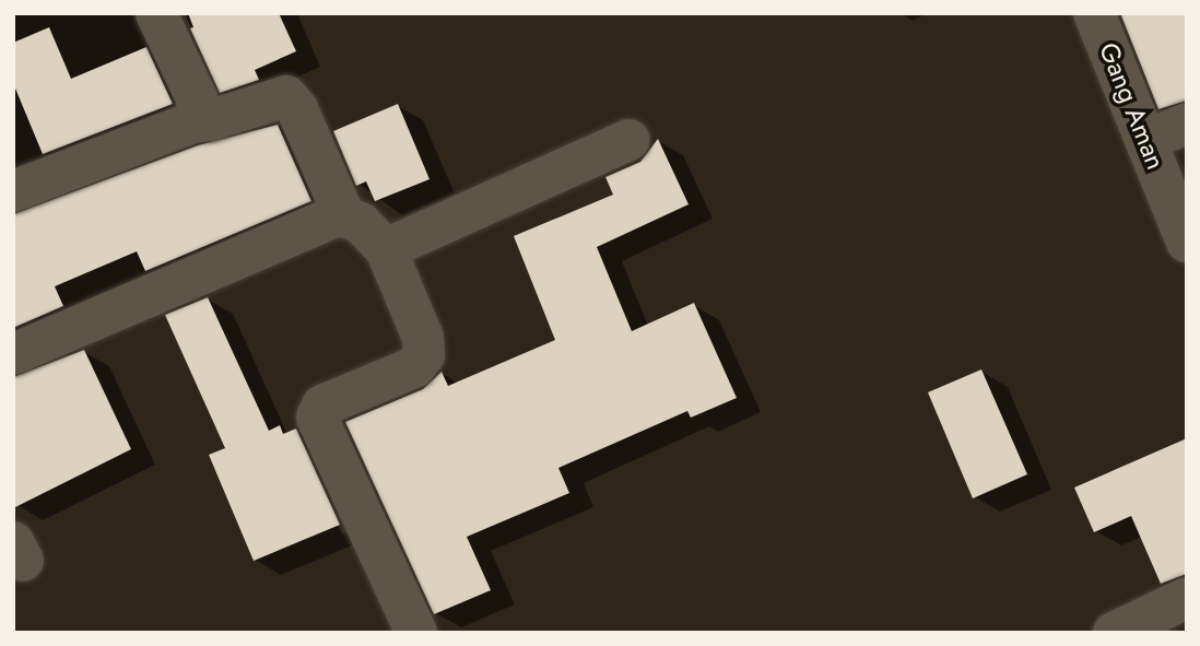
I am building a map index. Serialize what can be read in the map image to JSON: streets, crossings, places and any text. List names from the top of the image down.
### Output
{
  "streets": {
    "street": ["Gang Aman"]
  }
}
